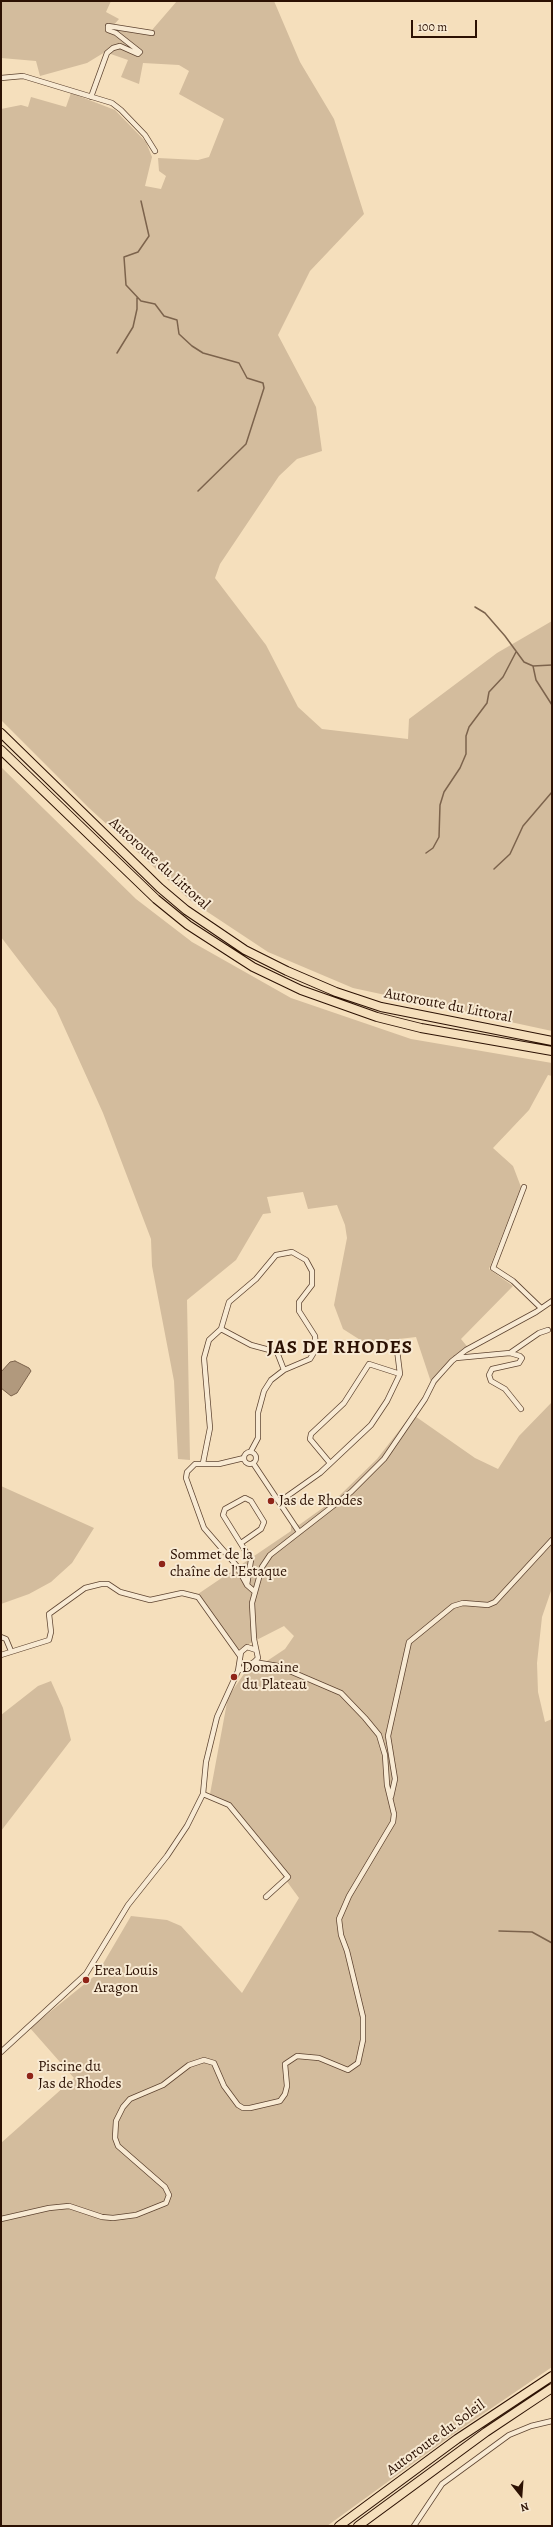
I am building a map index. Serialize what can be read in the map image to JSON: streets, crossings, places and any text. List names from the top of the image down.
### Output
{
  "streets": {
    "highway": ["Autoroute du Littoral", "Autoroute du Soleil"]
  },
  "districts": ["JAS DE RHODES"],
  "places": [
    "Jas de Rhodes",
    "Sommet de la chaîne de l'Estaque",
    "Domaine du Plateau",
    "Erea Louis Aragon",
    "Piscine du Jas de Rhodes"
  ],
  "scale_bar": "100 m",
  "north": "bottom"
}
